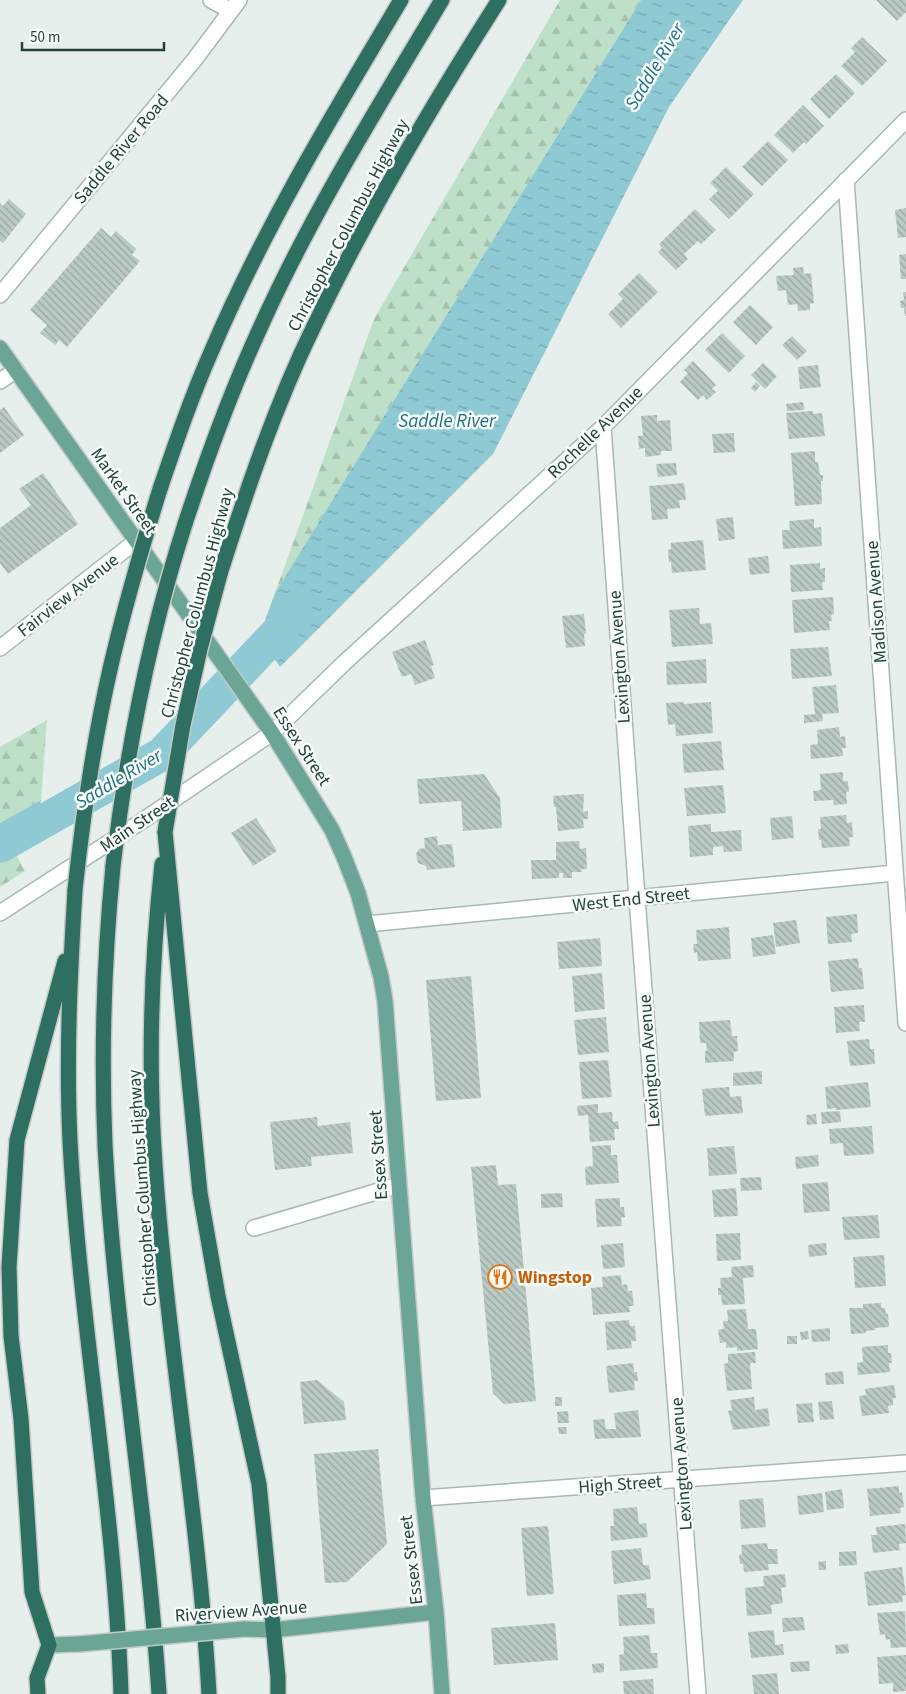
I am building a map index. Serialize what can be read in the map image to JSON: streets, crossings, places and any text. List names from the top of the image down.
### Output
{
  "streets": {
    "highway": ["Christopher Columbus Highway"],
    "main road": ["Market Street", "Essex Street", "Riverview Avenue"],
    "street": [
      "Saddle River Road",
      "Rochelle Avenue",
      "Fairview Avenue",
      "Madison Avenue",
      "Lexington Avenue",
      "Main Street",
      "West End Street",
      "High Street"
    ]
  },
  "crossings": [
    ["Rochelle Avenue", "Madison Avenue"],
    ["Rochelle Avenue", "Lexington Avenue"],
    ["Rochelle Avenue", "Essex Street"],
    ["Rochelle Avenue", "Main Street"],
    ["Market Street", "Fairview Avenue"],
    ["Market Street", "Essex Street"],
    ["Madison Avenue", "West End Street"],
    ["Lexington Avenue", "West End Street"],
    ["Lexington Avenue", "High Street"],
    ["Essex Street", "Main Street"],
    ["Essex Street", "West End Street"],
    ["Essex Street", "High Street"],
    ["Essex Street", "Riverview Avenue"]
  ],
  "water": ["Saddle River"],
  "places": {
    "restaurant": ["Wingstop"]
  },
  "scale_bar": "50 m"
}
